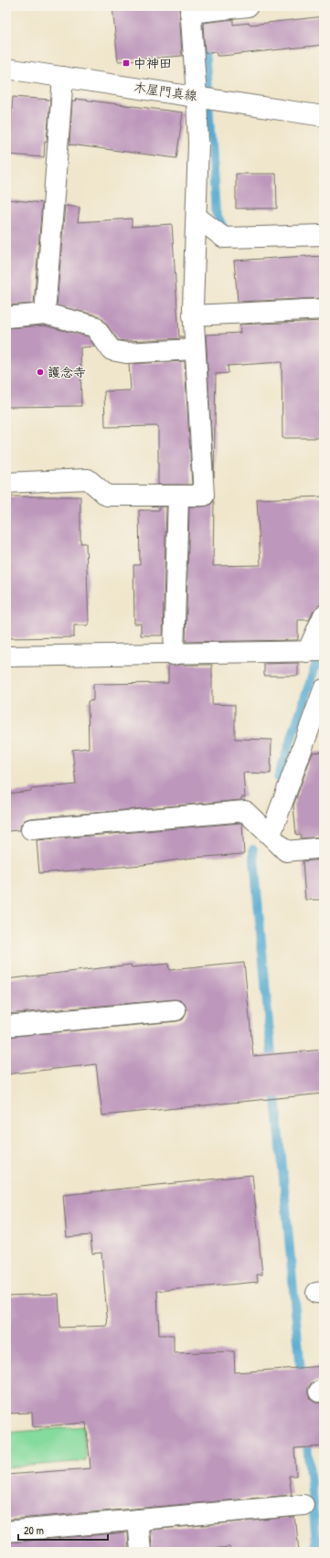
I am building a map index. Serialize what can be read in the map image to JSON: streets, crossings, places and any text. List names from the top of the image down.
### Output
{
  "streets": {
    "street": ["木屋門真線"]
  },
  "places": {
    "transit": ["中神田"],
    "other": ["護念寺"]
  },
  "scale_bar": "20 m"
}
